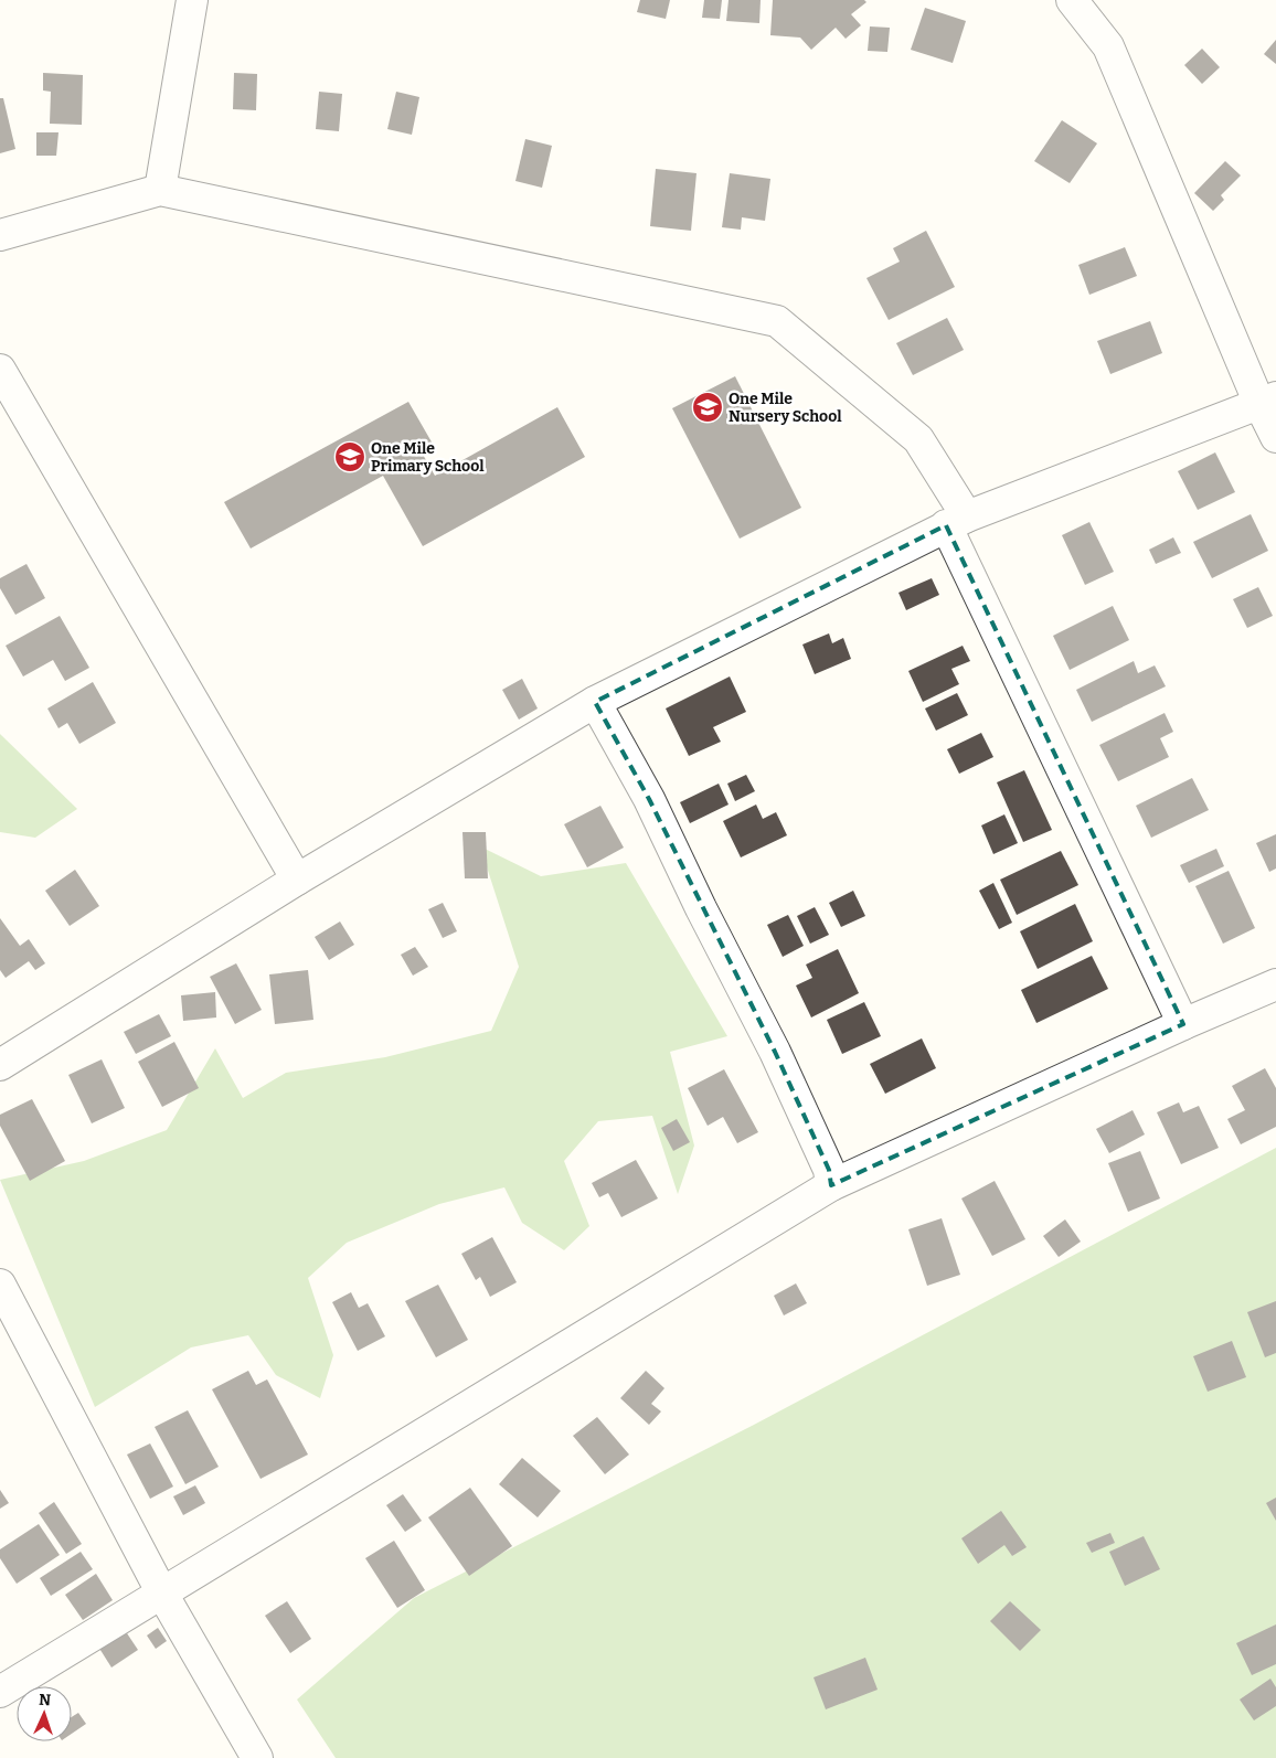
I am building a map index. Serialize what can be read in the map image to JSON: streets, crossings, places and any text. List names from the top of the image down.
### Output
{
  "places": {
    "school or university": ["One Mile Nursery School", "One Mile Primary School"]
  },
  "north": "top"
}
